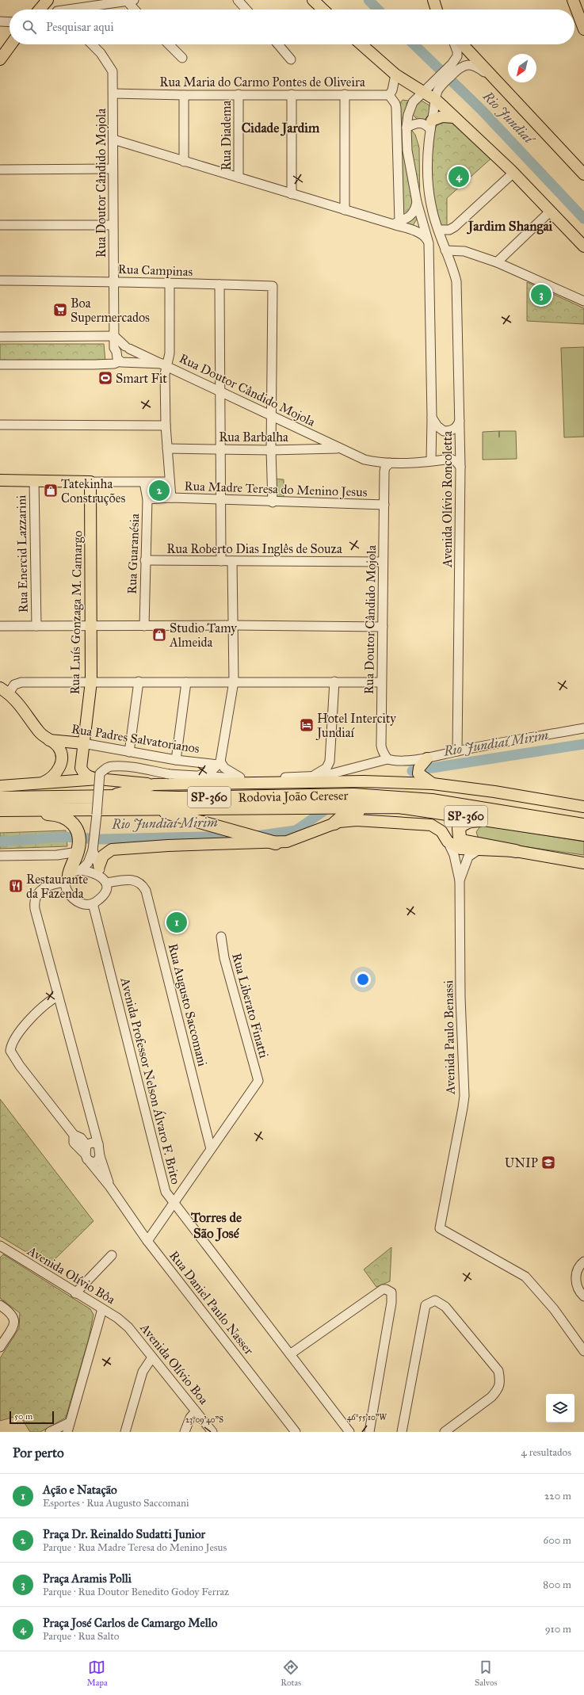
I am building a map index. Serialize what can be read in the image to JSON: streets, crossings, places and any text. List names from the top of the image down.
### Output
{
  "streets": {
    "highway": ["Rodovia João Cereser", "SP-360"],
    "main road": ["Rua Luís Gonzaga M. Camargo", "Rua Padres Salvatorianos"],
    "street": [
      "Rua Maria do Carmo Pontes de Oliveira",
      "Rua Diadema",
      "Rua Doutor Cândido Mojola",
      "Rua Campinas",
      "Rua Barbalha",
      "Rua Madre Teresa do Menino Jesus",
      "Avenida Olívio Roncoletta",
      "Rua Roberto Dias Inglês de Souza",
      "Rua Enercid Lazzarini",
      "Rua Guaranésia",
      "Rua Augusto Saccomani",
      "Rua Liberato Finatti",
      "Avenida Paulo Benassi",
      "Avenida Professor Nelson Álvaro F. Brito",
      "Avenida Olívio Bôa",
      "Rua Daniel Paulo Nasser",
      "Avenida Olívio Boa"
    ]
  },
  "crossings": [
    ["Rua Maria do Carmo Pontes de Oliveira", "Rua Diadema"],
    ["Rua Maria do Carmo Pontes de Oliveira", "Rua Doutor Cândido Mojola"],
    ["Rua Doutor Cândido Mojola", "Rua Campinas"],
    ["Rua Doutor Cândido Mojola", "Rua Barbalha"],
    ["Rua Doutor Cândido Mojola", "Rua Madre Teresa do Menino Jesus"],
    ["Rua Doutor Cândido Mojola", "Avenida Olívio Roncoletta"],
    ["Rua Doutor Cândido Mojola", "Rua Roberto Dias Inglês de Souza"],
    ["Rua Madre Teresa do Menino Jesus", "Rua Guaranésia"],
    ["Rua Roberto Dias Inglês de Souza", "Rua Guaranésia"],
    ["Rua Luís Gonzaga M. Camargo", "Rua Padres Salvatorianos"],
    ["Rua Augusto Saccomani", "Rua Liberato Finatti"],
    ["Rua Augusto Saccomani", "Avenida Professor Nelson Álvaro F. Brito"],
    ["Rua Augusto Saccomani", "Rua Daniel Paulo Nasser"],
    ["Avenida Professor Nelson Álvaro F. Brito", "Rua Daniel Paulo Nasser"],
    ["Avenida Olívio Bôa", "Avenida Olívio Boa"]
  ],
  "districts": ["Cidade Jardim", "Jardim Shangai", "Torres de São José"],
  "water": ["Rio Jundiaí", "Rio Jundiaí Mirim"],
  "places": {
    "supermarket": ["Boa Supermercados"],
    "sports": ["Smart Fit"],
    "shop": ["Tatekinha Construções", "Studio Tamy Almeida"],
    "hotel": ["Hotel Intercity Jundiaí"],
    "restaurant": ["Restaurante da Fazenda"],
    "school or university": ["UNIP"]
  },
  "scale_bar": "50 m",
  "north": "bottom left",
  "page": {
    "search": "Pesquisar aqui",
    "pins": [
      "4",
      "3",
      "2",
      "1"
    ],
    "scale": "50 m",
    "heading": ["Por perto", "4 resultados"],
    "list": [
      {
        "mark": "1",
        "name": "Ação e Natação",
        "note": "Esportes · Rua Augusto Saccomani",
        "value": "220 m"
      },
      {
        "mark": "2",
        "name": "Praça Dr. Reinaldo Sudatti Junior",
        "note": "Parque · Rua Madre Teresa do Menino Jesus",
        "value": "600 m"
      },
      {
        "mark": "3",
        "name": "Praça Aramis Polli",
        "note": "Parque · Rua Doutor Benedito Godoy Ferraz",
        "value": "800 m"
      },
      {
        "mark": "4",
        "name": "Praça José Carlos de Camargo Mello",
        "note": "Parque · Rua Salto",
        "value": "910 m"
      }
    ],
    "nav": ["Mapa", "Rotas", "Salvos"]
  },
  "coordinates": ["46°55'10\"W", "23°09'40\"S"]
}
